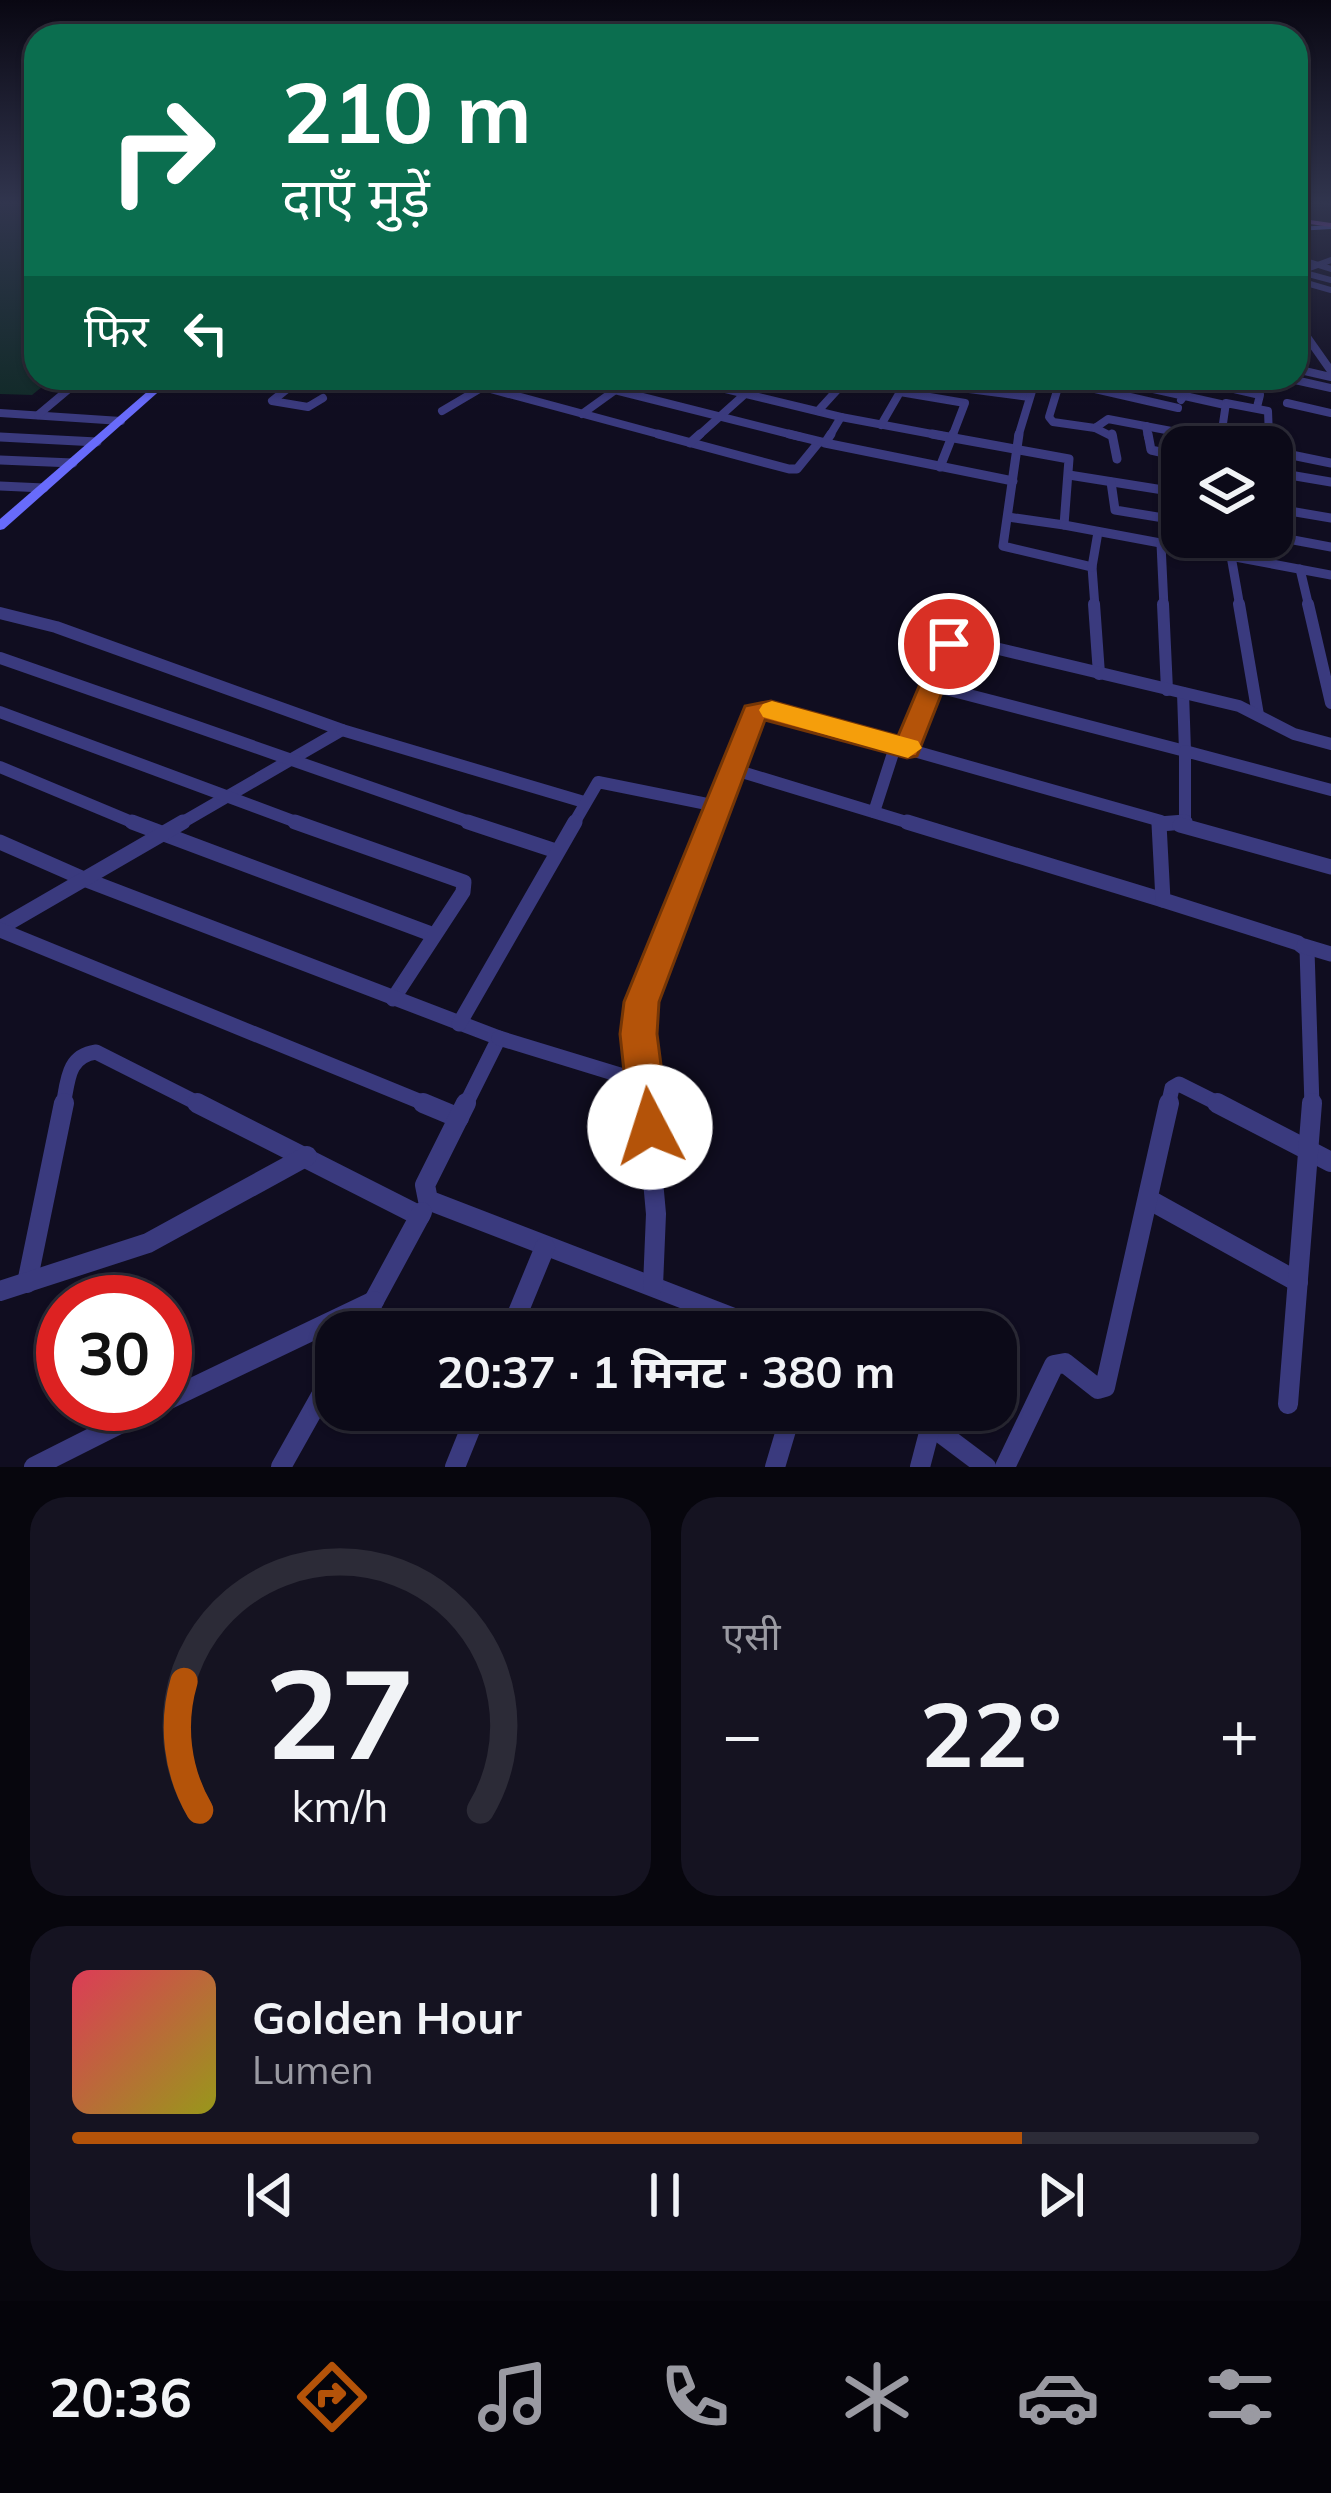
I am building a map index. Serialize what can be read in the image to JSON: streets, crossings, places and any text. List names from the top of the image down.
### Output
{
  "page": {
    "turn": ["210 m", "दाएँ मुड़ें"],
    "then": "फिर",
    "limit": "30",
    "trip": "20:37 · 1 मिनट · 380 m",
    "tile": "एसी",
    "heat": ["−", "22°", "+"],
    "song": ["Golden Hour", "Lumen"],
    "tabs": "20:36",
    "gauge": ["27", "km/h"]
  }
}
